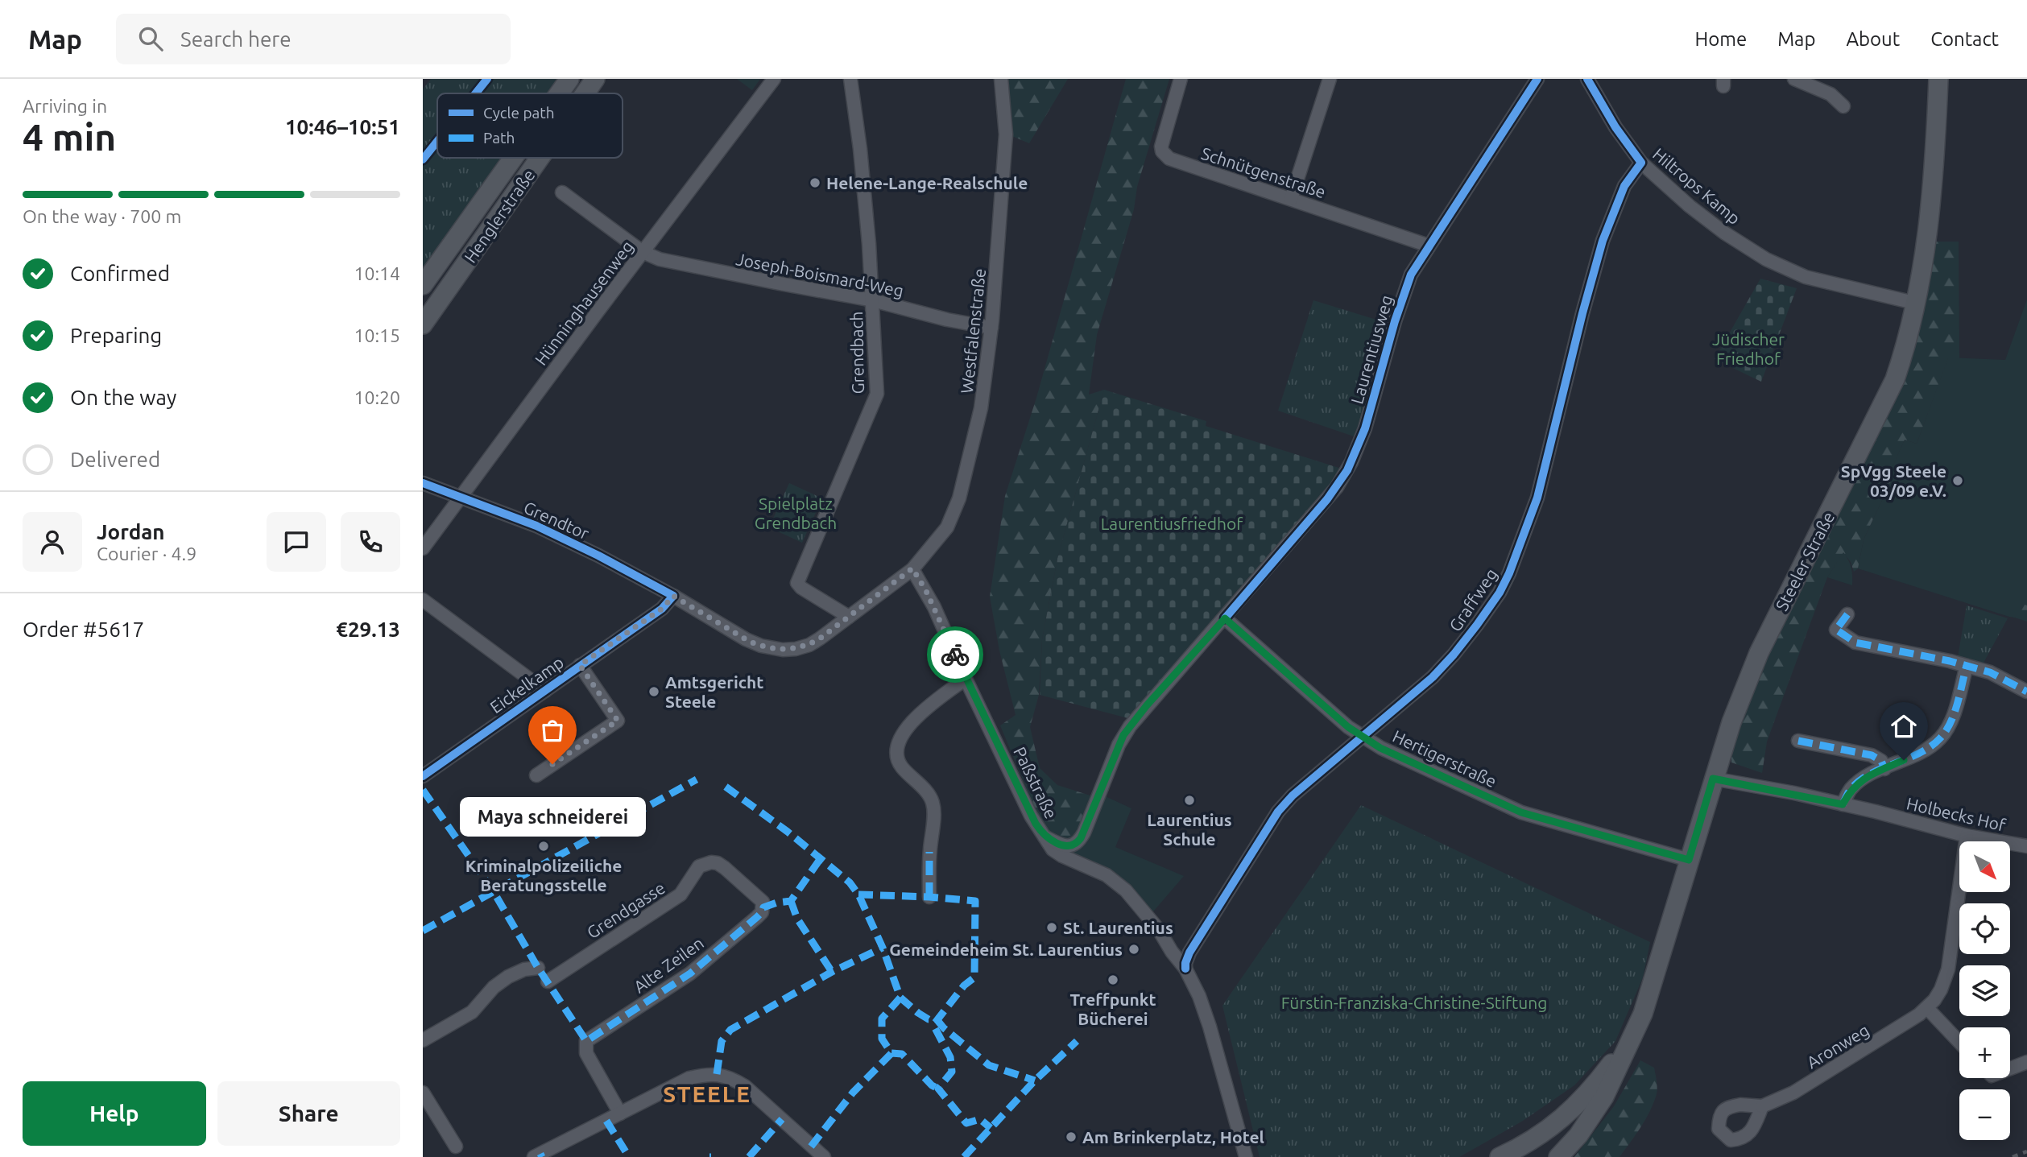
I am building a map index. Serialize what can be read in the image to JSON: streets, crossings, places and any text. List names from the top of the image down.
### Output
{
  "streets": {
    "main road": ["Henglerstraße", "Steeler Straße"],
    "street": [
      "Schnütgenstraße",
      "Hiltrops Kamp",
      "Joseph-Boismard-Weg",
      "Hünninghausenweg",
      "Westfalenstraße",
      "Laurentiusweg",
      "Grendbach",
      "Grendtor",
      "Graffweg",
      "Eickelkamp",
      "Hertigerstraße",
      "Paßstraße",
      "Holbecks Hof",
      "Grendgasse",
      "Alte Zeilen",
      "Aronweg"
    ]
  },
  "crossings": [
    ["Schnütgenstraße", "Laurentiusweg"],
    ["Hiltrops Kamp", "Steeler Straße"],
    ["Hiltrops Kamp", "Graffweg"],
    ["Joseph-Boismard-Weg", "Hünninghausenweg"],
    ["Joseph-Boismard-Weg", "Westfalenstraße"],
    ["Joseph-Boismard-Weg", "Grendbach"],
    ["Hünninghausenweg", "Grendtor"],
    ["Westfalenstraße", "Grendtor"],
    ["Westfalenstraße", "Paßstraße"],
    ["Laurentiusweg", "Hertigerstraße"],
    ["Laurentiusweg", "Paßstraße"],
    ["Grendbach", "Grendtor"],
    ["Grendtor", "Eickelkamp"],
    ["Grendtor", "Paßstraße"],
    ["Steeler Straße", "Hertigerstraße"],
    ["Steeler Straße", "Holbecks Hof"],
    ["Graffweg", "Hertigerstraße"],
    ["Graffweg", "Paßstraße"],
    ["Holbecks Hof", "Aronweg"],
    ["Grendgasse", "Alte Zeilen"]
  ],
  "districts": ["STEELE"],
  "parks": [
    "Jüdischer Friedhof",
    "Spielplatz Grendbach",
    "Laurentiusfriedhof",
    "Fürstin-Franziska-Christine-Stiftung"
  ],
  "places": [
    "Helene-Lange-Realschule",
    "SpVgg Steele 03/09 e.V.",
    "Amtsgericht Steele",
    "Maya schneiderei",
    "Laurentius Schule",
    "Kriminalpolizeiliche Beratungsstelle",
    "St. Laurentius",
    "Gemeindeheim St. Laurentius",
    "Treffpunkt Bücherei",
    "Am Brinkerplatz, Hotel"
  ],
  "legend": ["Cycle path", "Path"],
  "north": "bottom right",
  "page": {
    "header": "Map",
    "search": "Search here",
    "nav": [
      "Home",
      "Map",
      "About",
      "Contact"
    ],
    "heading": ["4 min", "Arriving in", "10:46–10:51"],
    "panel": [
      "Jordan",
      "Courier · 4.9",
      "Order #5617",
      "€29.13"
    ],
    "bar": "On the way · 700 m",
    "list": [
      ["Confirmed", "10:14"],
      ["Preparing", "10:15"],
      ["On the way", "10:20"],
      "Delivered"
    ],
    "bubble": "Maya schneiderei",
    "map_buttons": ["+", "−"],
    "buttons": ["Help", "Share"]
  }
}
